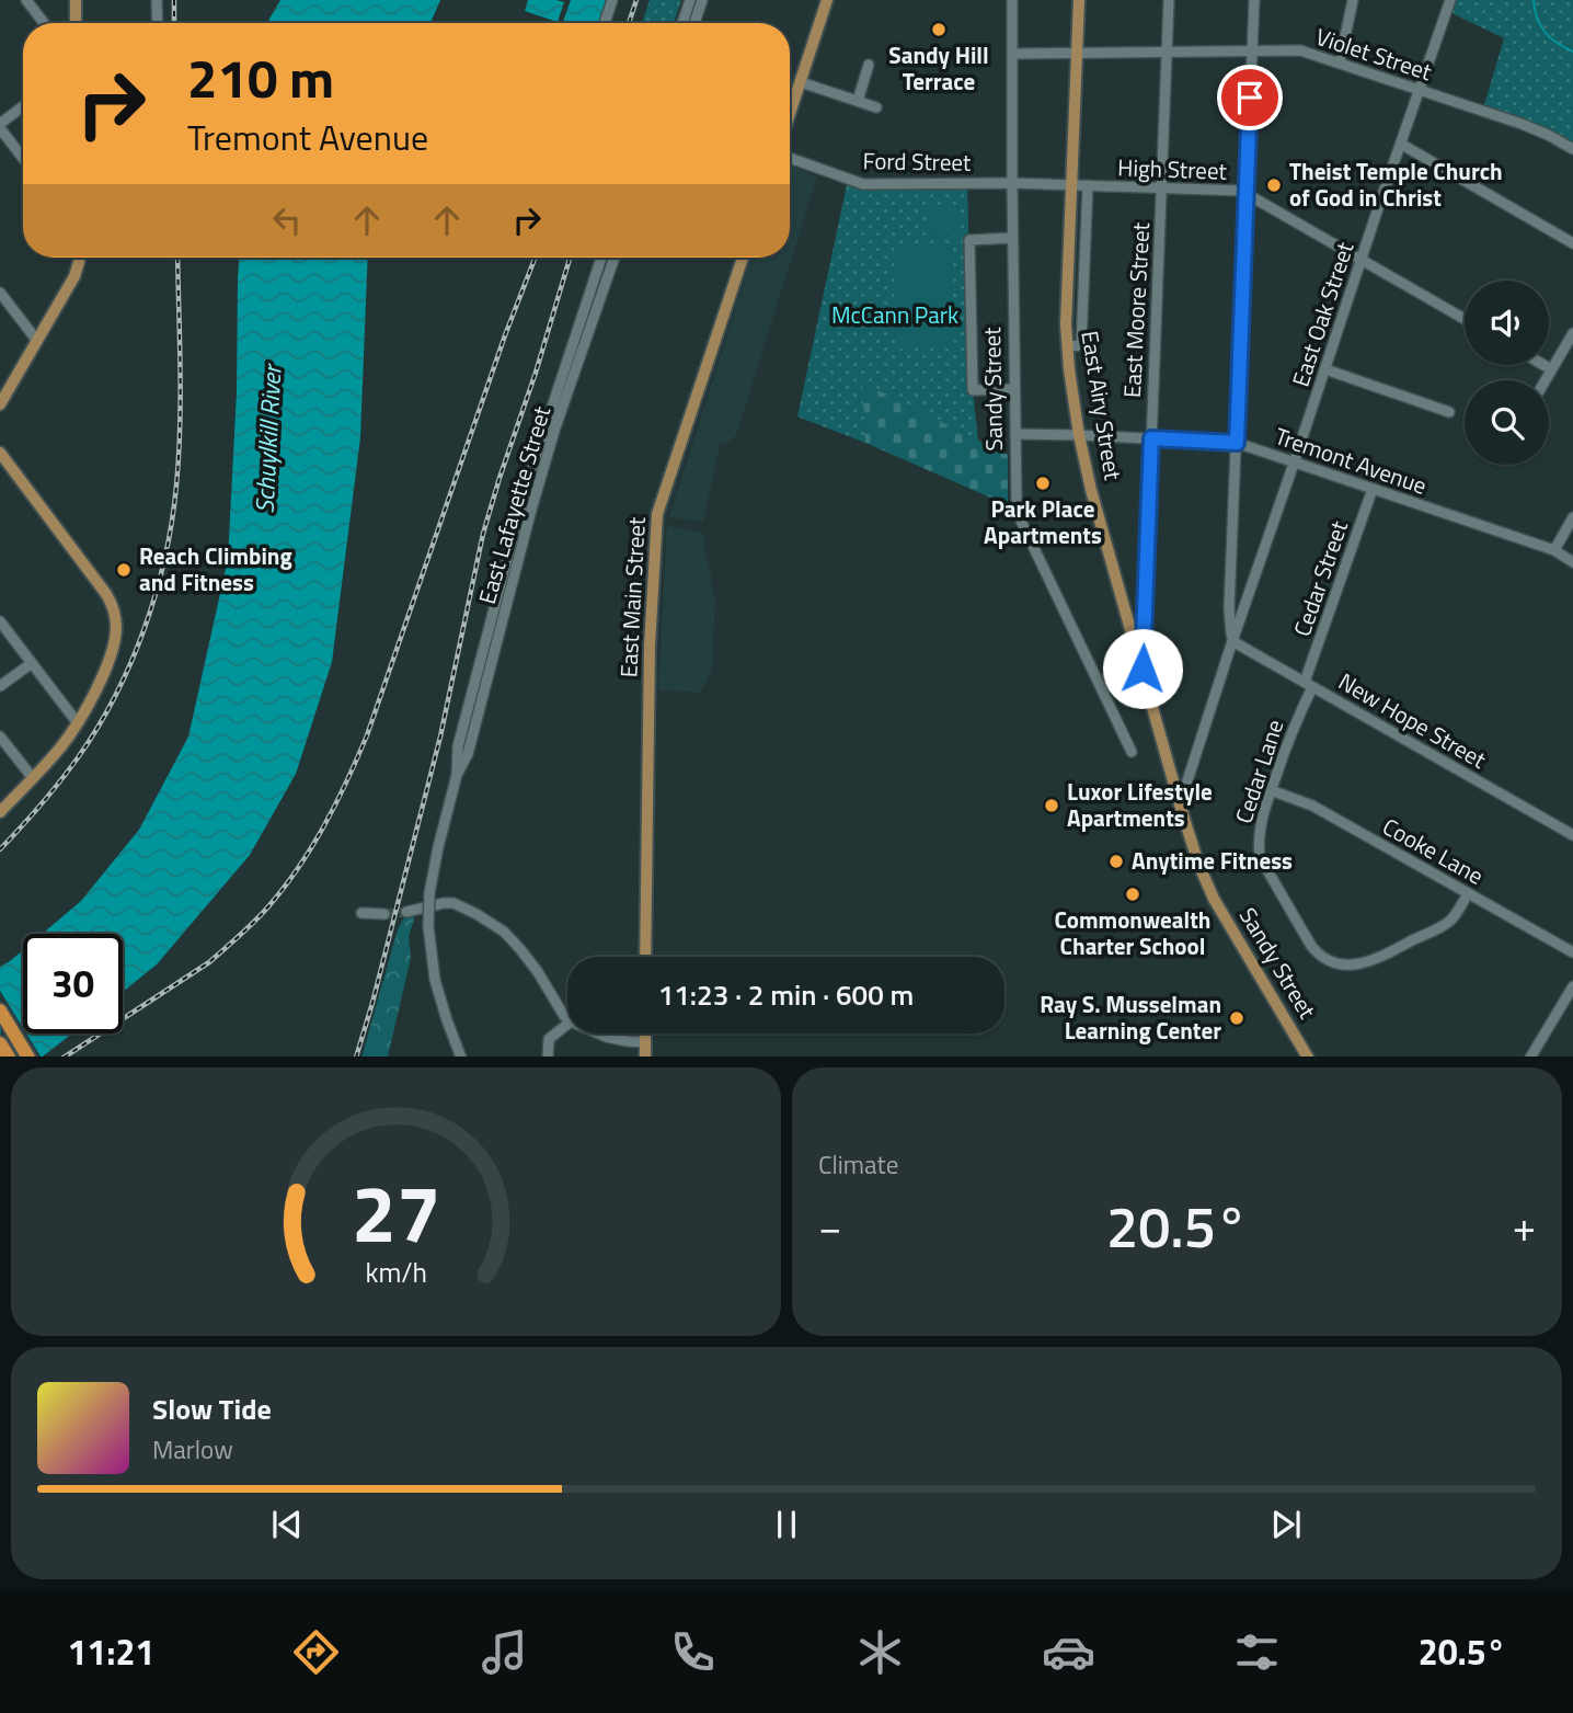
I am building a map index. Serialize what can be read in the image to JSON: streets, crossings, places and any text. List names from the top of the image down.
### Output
{
  "streets": {
    "main road": ["Sandy Street", "East Airy Street", "East Main Street"],
    "street": [
      "Violet Street",
      "Ford Street",
      "High Street",
      "East Moore Street",
      "East Oak Street",
      "Tremont Avenue",
      "East Lafayette Street",
      "Cedar Street",
      "New Hope Street",
      "Cedar Lane",
      "Cooke Lane"
    ]
  },
  "crossings": [
    ["Violet Street", "East Moore Street"],
    ["Violet Street", "East Oak Street"],
    ["Violet Street", "Sandy Street"],
    ["Violet Street", "East Airy Street"],
    ["Ford Street", "High Street"],
    ["Ford Street", "Sandy Street"],
    ["High Street", "East Moore Street"],
    ["High Street", "East Oak Street"],
    ["High Street", "Sandy Street"],
    ["High Street", "East Airy Street"],
    ["East Moore Street", "East Airy Street"],
    ["East Moore Street", "Tremont Avenue"],
    ["East Oak Street", "Sandy Street"],
    ["East Oak Street", "East Airy Street"],
    ["East Oak Street", "Tremont Avenue"],
    ["East Oak Street", "New Hope Street"],
    ["Sandy Street", "East Airy Street"],
    ["Sandy Street", "Tremont Avenue"],
    ["East Airy Street", "Tremont Avenue"],
    ["Tremont Avenue", "Cedar Street"],
    ["Cedar Street", "New Hope Street"],
    ["Cedar Street", "Cedar Lane"],
    ["New Hope Street", "Cedar Lane"],
    ["Cedar Lane", "Cooke Lane"]
  ],
  "water": ["Schuylkill River"],
  "parks": ["McCann Park"],
  "places": [
    "Sandy Hill Terrace",
    "Theist Temple Church of God in Christ",
    "Park Place Apartments",
    "Reach Climbing and Fitness",
    "Luxor Lifestyle Apartments",
    "Anytime Fitness",
    "Commonwealth Charter School",
    "Ray S. Musselman Learning Center"
  ],
  "page": {
    "turn": ["210 m", "Tremont Avenue"],
    "limit": "30",
    "trip": "11:23 · 2 min · 600 m",
    "tile": "Climate",
    "heat": ["−", "20.5°", "+"],
    "song": ["Slow Tide", "Marlow"],
    "tabs": ["11:21", "20.5°"],
    "gauge": ["27", "km/h"]
  }
}
